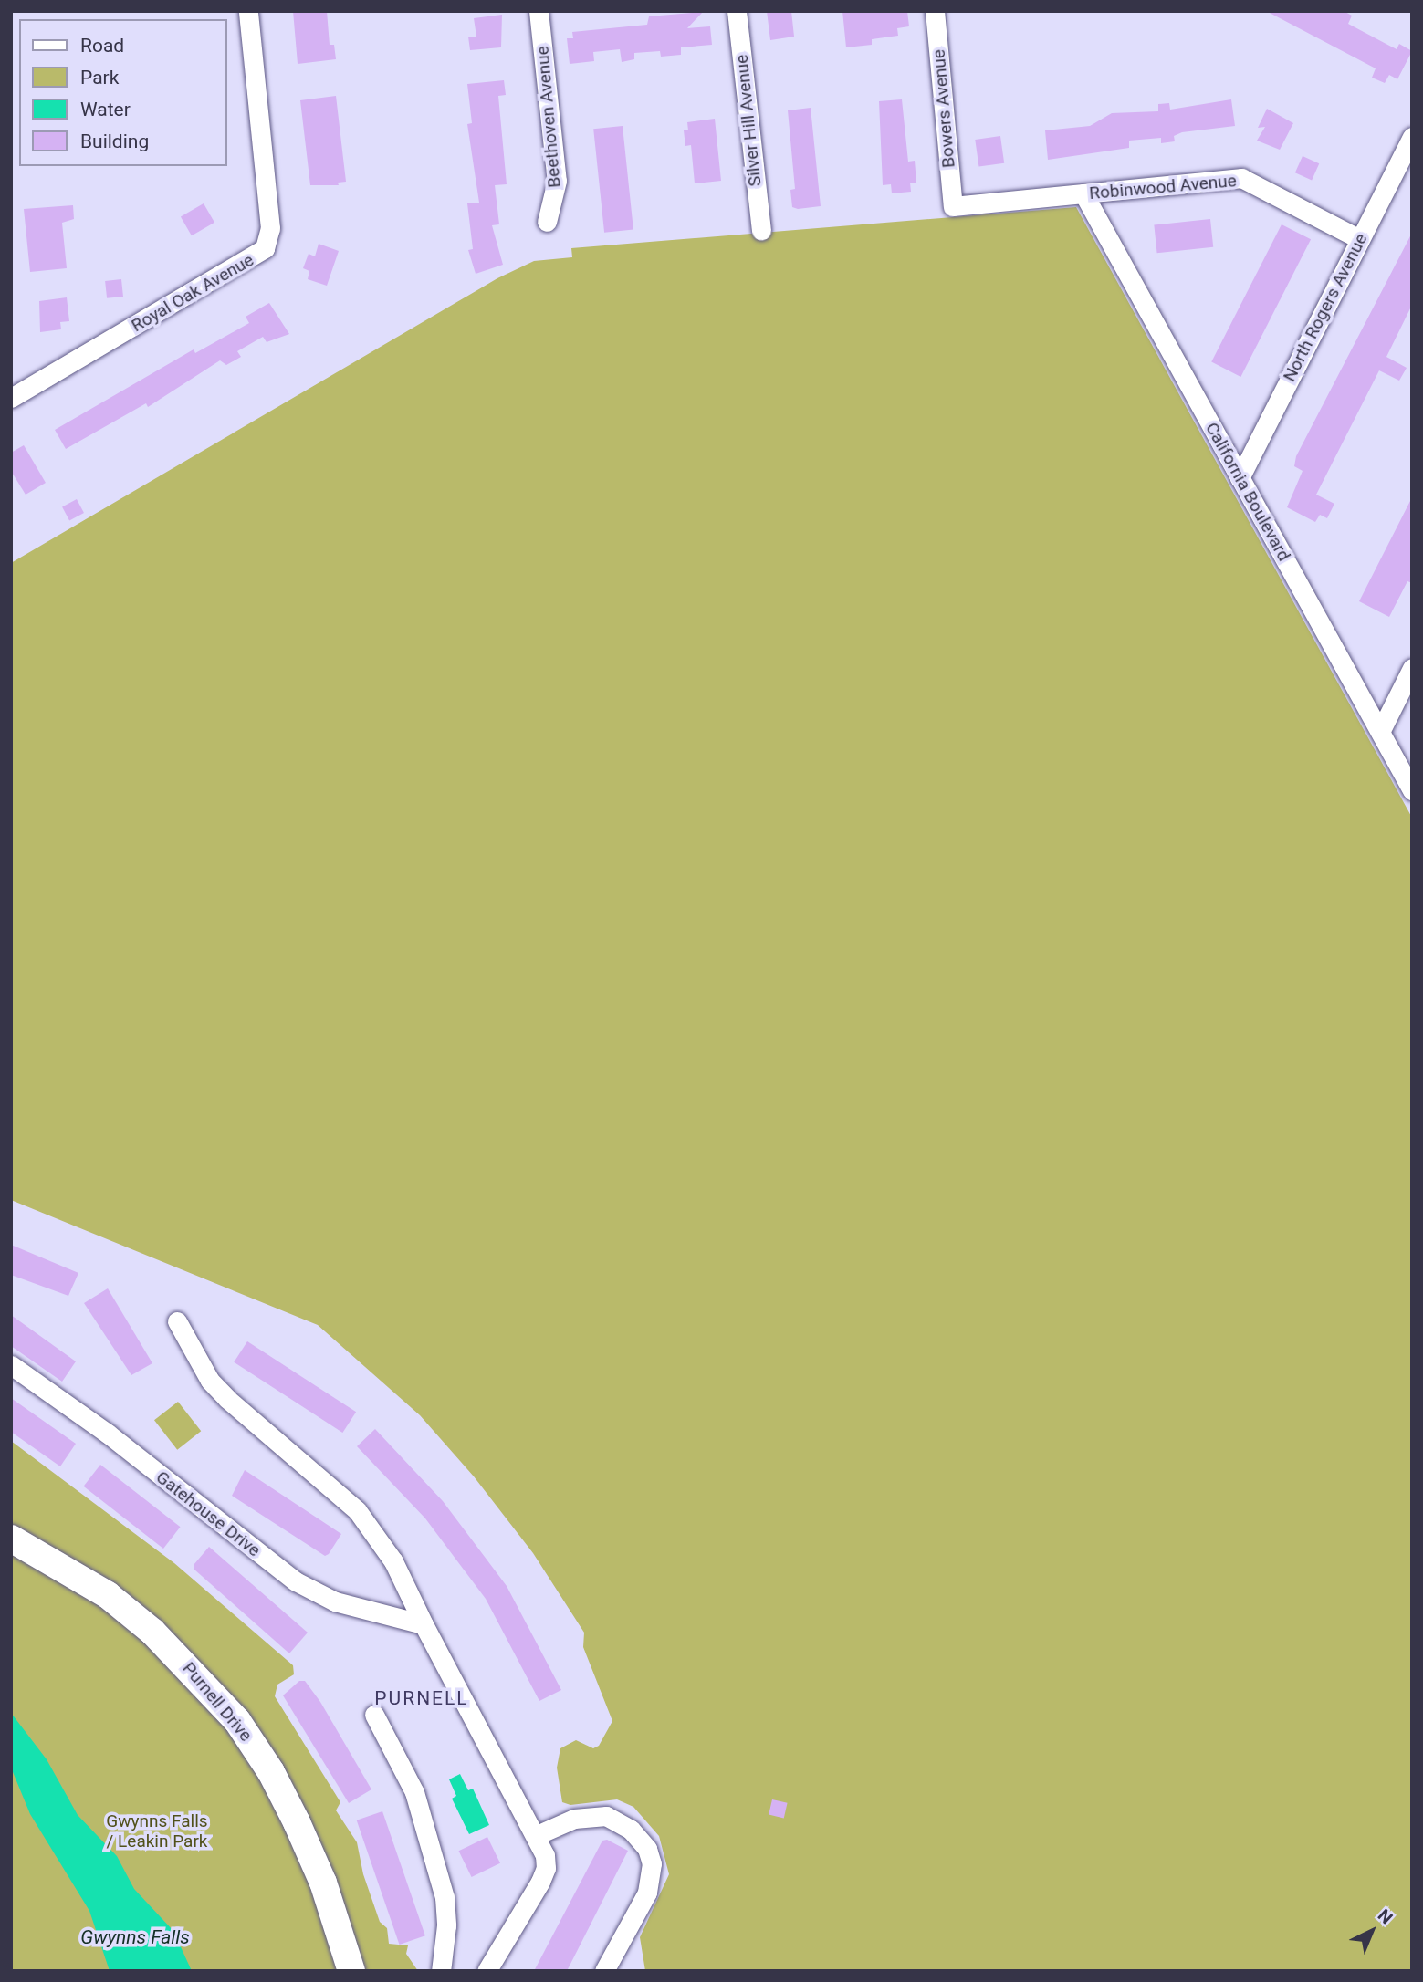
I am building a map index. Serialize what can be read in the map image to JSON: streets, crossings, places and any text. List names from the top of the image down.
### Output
{
  "streets": {
    "street": [
      "Bowers Avenue",
      "Beethoven Avenue",
      "Silver Hill Avenue",
      "Robinwood Avenue",
      "Royal Oak Avenue",
      "North Rogers Avenue",
      "California Boulevard",
      "Gatehouse Drive",
      "Purnell Drive"
    ]
  },
  "crossings": [
    ["Bowers Avenue", "Robinwood Avenue"],
    ["Robinwood Avenue", "North Rogers Avenue"],
    ["Robinwood Avenue", "California Boulevard"],
    ["North Rogers Avenue", "California Boulevard"]
  ],
  "districts": ["PURNELL"],
  "water": ["Gwynns Falls"],
  "parks": ["Gwynns Falls / Leakin Park"],
  "legend": [
    "Road",
    "Park",
    "Water",
    "Building"
  ],
  "north": "top right"
}
